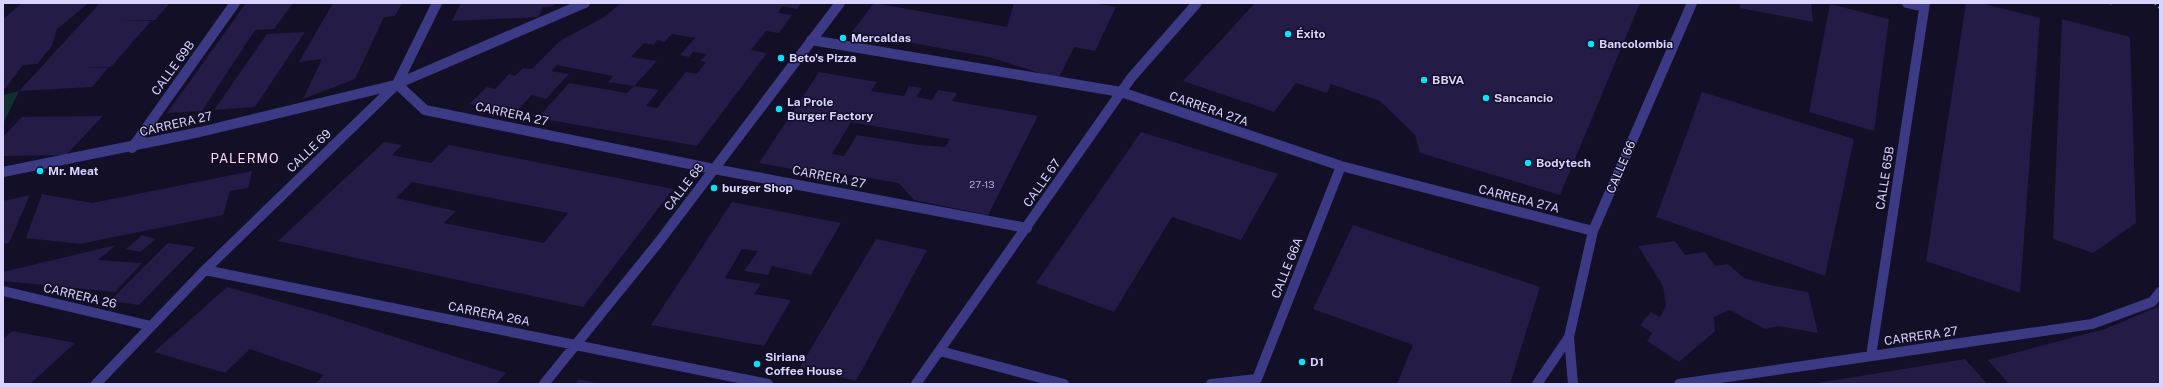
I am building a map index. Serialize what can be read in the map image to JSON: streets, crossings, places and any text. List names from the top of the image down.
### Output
{
  "streets": {
    "street": [
      "CALLE 69B",
      "CARRERA 27A",
      "CARRERA 27",
      "CALLE 69",
      "CALLE 66",
      "CALLE 65B",
      "CALLE 67",
      "CALLE 68",
      "CALLE 66A",
      "CARRERA 26",
      "CARRERA 26A"
    ]
  },
  "crossings": [
    ["CALLE 69B", "CARRERA 27"],
    ["CARRERA 27A", "CALLE 66"],
    ["CARRERA 27A", "CALLE 67"],
    ["CARRERA 27A", "CALLE 68"],
    ["CARRERA 27A", "CALLE 66A"],
    ["CARRERA 27", "CALLE 69"],
    ["CARRERA 27", "CALLE 65B"],
    ["CARRERA 27", "CALLE 67"],
    ["CARRERA 27", "CALLE 68"],
    ["CALLE 69", "CARRERA 26"],
    ["CALLE 69", "CARRERA 26A"],
    ["CALLE 68", "CARRERA 26A"]
  ],
  "districts": ["PALERMO"],
  "places": [
    "Éxito",
    "Mercaldas",
    "Bancolombia",
    "Beto's Pizza",
    "BBVA",
    "Sancancio",
    "La Prole Burger Factory",
    "Bodytech",
    "Mr. Meat",
    "burger Shop",
    "D1",
    "Siriana Coffee House"
  ],
  "house_numbers": ["27-13"]
}
